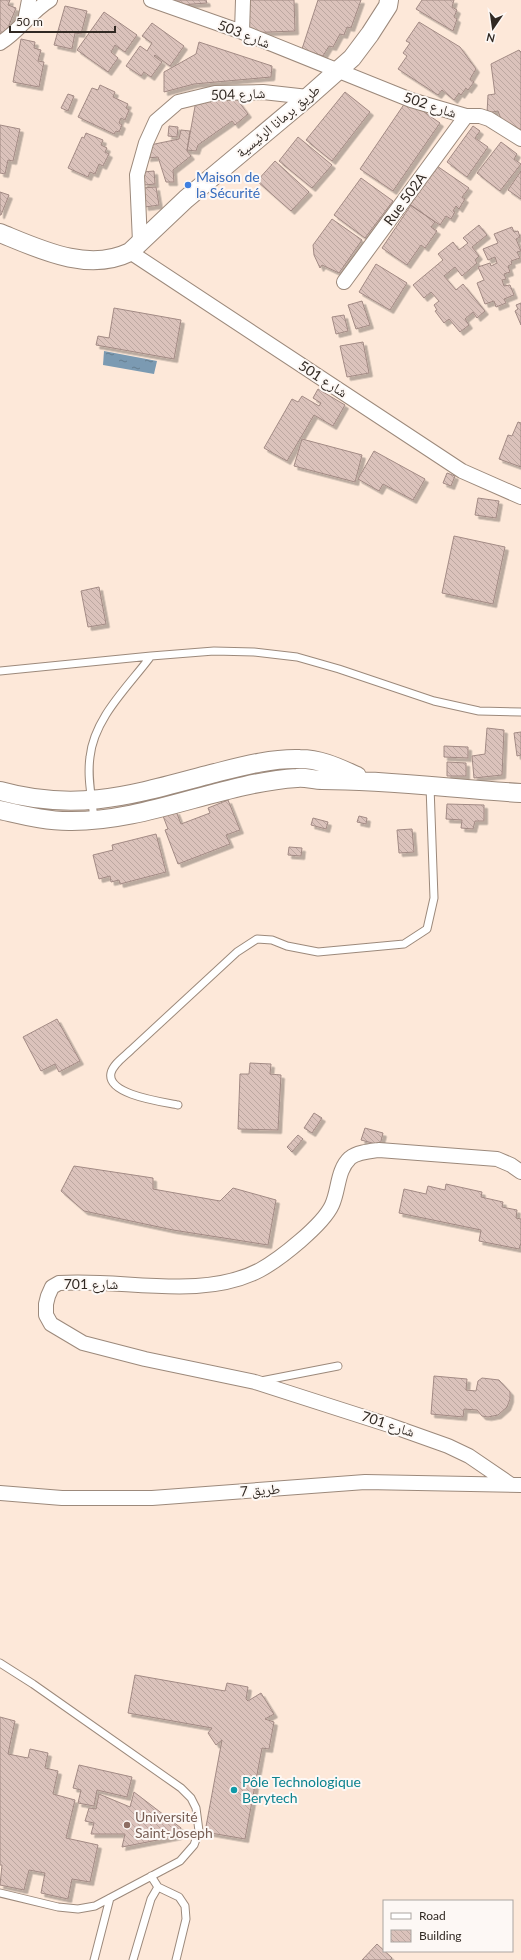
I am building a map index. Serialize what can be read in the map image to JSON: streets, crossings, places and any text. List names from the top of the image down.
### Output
{
  "streets": {
    "street": [
      "شارع 503",
      "شارع 504",
      "شارع 502",
      "طريق برمانا الرئيسية",
      "Rue 502A",
      "شارع 501",
      "شارع 701",
      "طريق 7"
    ]
  },
  "crossings": [
    ["شارع 503", "شارع 502"],
    ["شارع 503", "طريق برمانا الرئيسية"],
    ["شارع 504", "طريق برمانا الرئيسية"],
    ["شارع 504", "شارع 501"],
    ["شارع 502", "طريق برمانا الرئيسية"],
    ["شارع 502", "Rue 502A"],
    ["طريق برمانا الرئيسية", "شارع 501"],
    ["شارع 701", "طريق 7"]
  ],
  "places": ["Maison de la Sécurité", "Pôle Technologique Berytech", "Université Saint-Joseph"],
  "legend": ["Road", "Building"],
  "scale_bar": "50 m",
  "north": "bottom"
}
